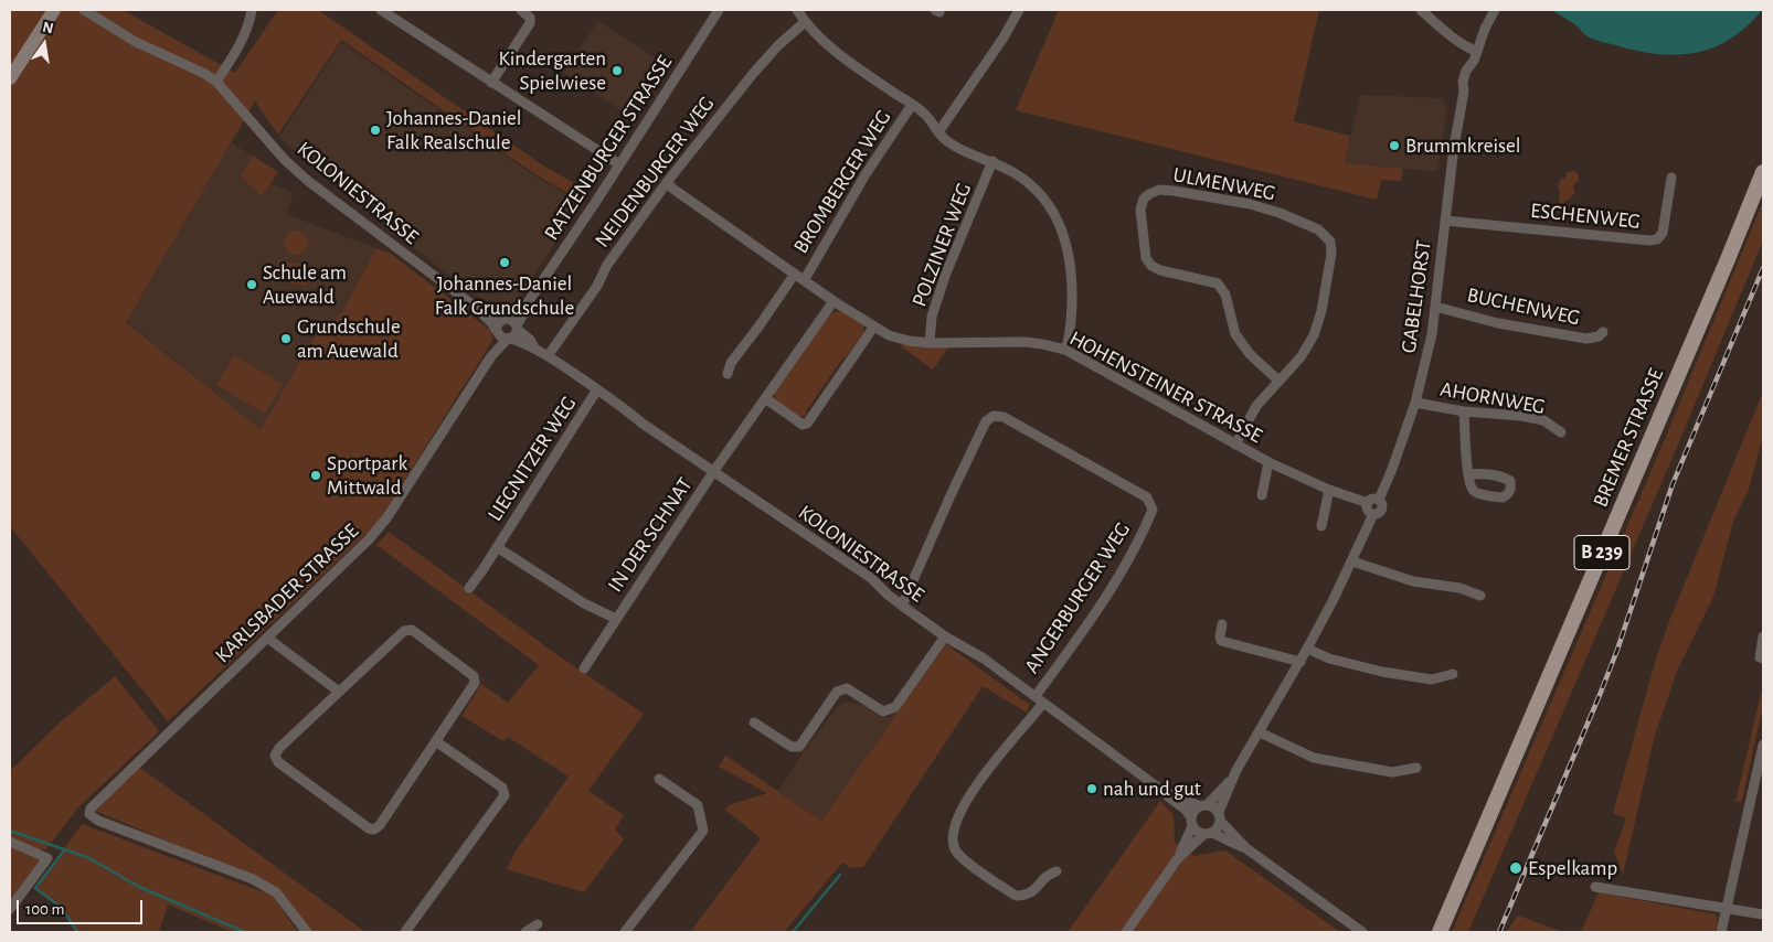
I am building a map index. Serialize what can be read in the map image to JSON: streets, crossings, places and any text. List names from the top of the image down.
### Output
{
  "streets": {
    "main road": ["BREMER STRASSE", "B 239"],
    "street": [
      "RATZENBURGER STRASSE",
      "NEIDENBURGER WEG",
      "BROMBERGER WEG",
      "ULMENWEG",
      "KOLONIESTRASSE",
      "ESCHENWEG",
      "POLZINER WEG",
      "GABELHORST",
      "BUCHENWEG",
      "HOHENSTEINER STRASSE",
      "AHORNWEG",
      "LIEGNITZER WEG",
      "IN DER SCHNAT",
      "KARLSBADER STRASSE",
      "ANGERBURGER WEG"
    ]
  },
  "crossings": [
    ["RATZENBURGER STRASSE", "KOLONIESTRASSE"],
    ["RATZENBURGER STRASSE", "KARLSBADER STRASSE"],
    ["NEIDENBURGER WEG", "KOLONIESTRASSE"],
    ["ULMENWEG", "HOHENSTEINER STRASSE"],
    ["KOLONIESTRASSE", "LIEGNITZER WEG"],
    ["KOLONIESTRASSE", "IN DER SCHNAT"],
    ["KOLONIESTRASSE", "KARLSBADER STRASSE"],
    ["KOLONIESTRASSE", "ANGERBURGER WEG"],
    ["ESCHENWEG", "GABELHORST"],
    ["POLZINER WEG", "HOHENSTEINER STRASSE"],
    ["GABELHORST", "BUCHENWEG"],
    ["GABELHORST", "HOHENSTEINER STRASSE"],
    ["GABELHORST", "AHORNWEG"],
    ["HOHENSTEINER STRASSE", "IN DER SCHNAT"],
    ["LIEGNITZER WEG", "IN DER SCHNAT"]
  ],
  "places": [
    "Kindergarten Spielwiese",
    "Johannes-Daniel Falk Realschule",
    "Brummkreisel",
    "Johannes-Daniel Falk Grundschule",
    "Schule am Auewald",
    "Grundschule am Auewald",
    "Sportpark Mittwald",
    "nah und gut",
    "Espelkamp"
  ],
  "scale_bar": "100 m",
  "north": "top"
}
